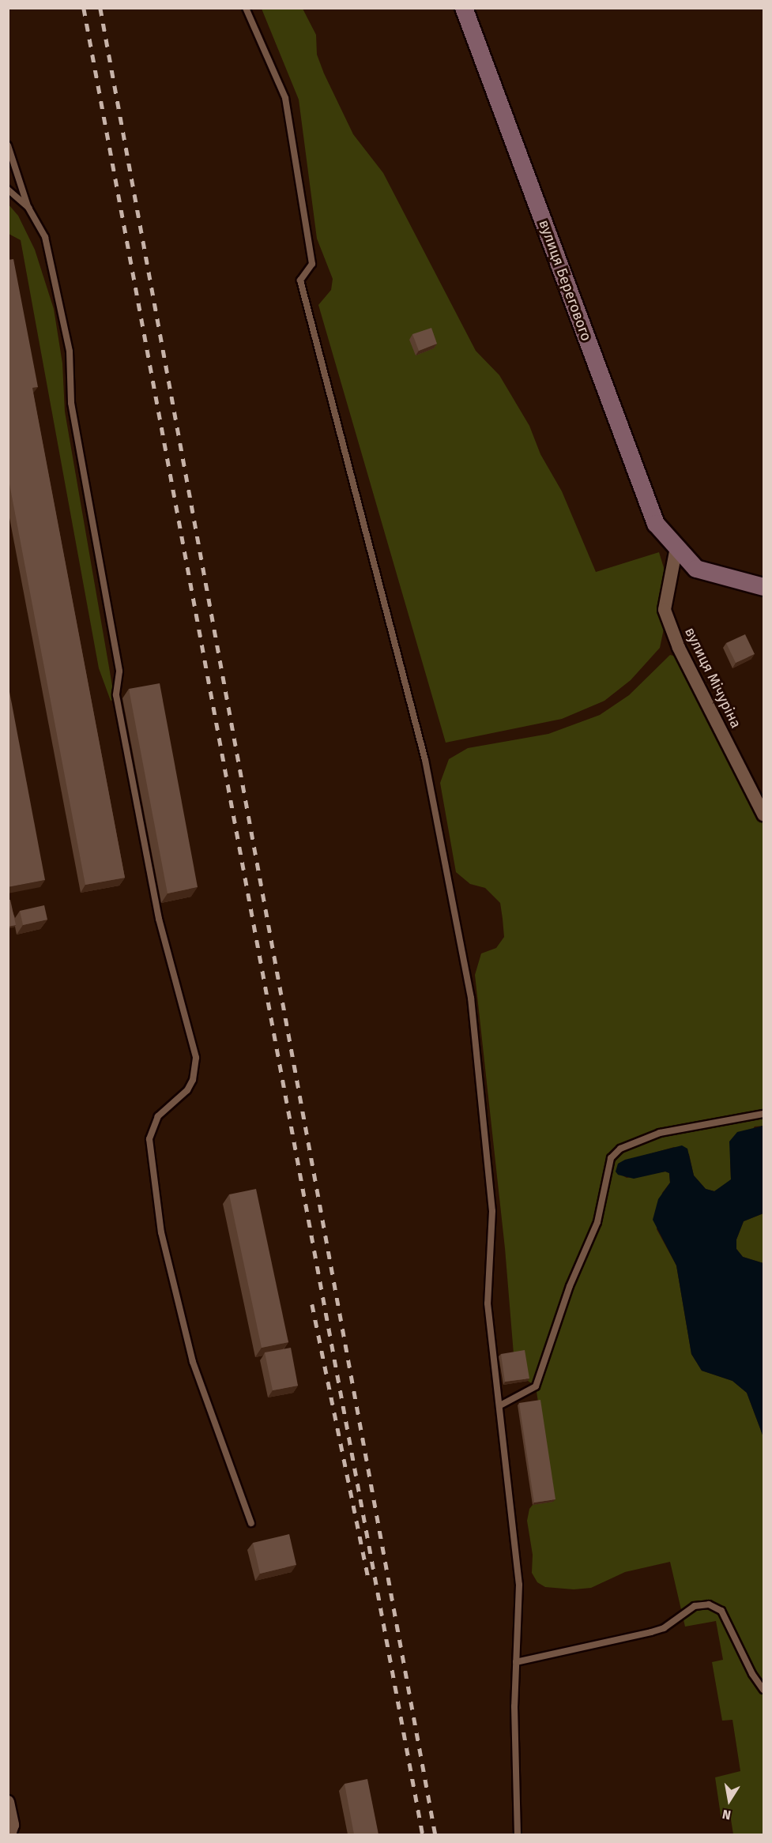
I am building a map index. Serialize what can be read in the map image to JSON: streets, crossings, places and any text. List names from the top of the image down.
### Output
{
  "streets": {
    "street": ["вулиця Берегового", "вулиця Мічуріна"]
  },
  "crossings": [
    ["вулиця Берегового", "вулиця Мічуріна"]
  ],
  "north": "bottom"
}
